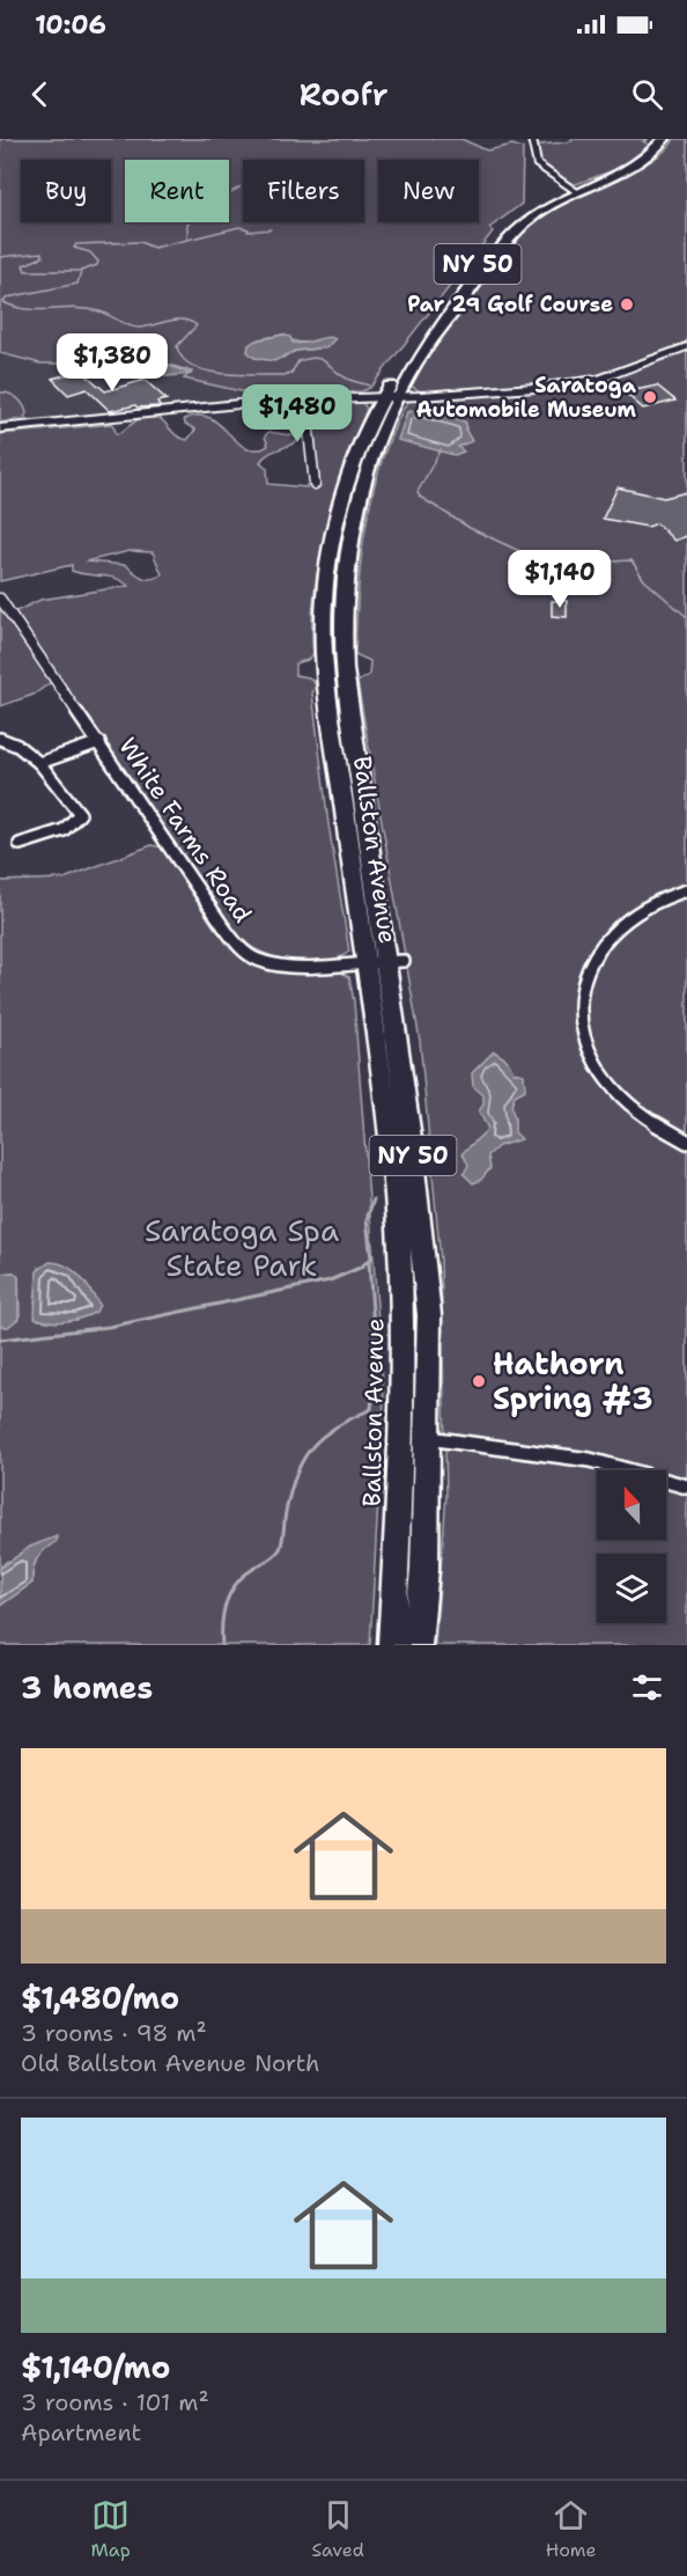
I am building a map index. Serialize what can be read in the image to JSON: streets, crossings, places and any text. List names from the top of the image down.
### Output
{
  "streets": {
    "highway": ["NY 50", "Ballston Avenue"],
    "street": ["White Farms Road"]
  },
  "crossings": [
    ["White Farms Road", "Ballston Avenue"]
  ],
  "parks": ["Saratoga Spa State Park"],
  "places": ["Par 29 Golf Course", "Saratoga Automobile Museum", "Hathorn Spring #3"],
  "north": "top",
  "page": {
    "status": "10:06",
    "header": "Roofr",
    "chip": [
      "Buy",
      "Rent",
      "Filters",
      "New"
    ],
    "price": ["$1,380", "$1,480", "$1,140"],
    "heading": "3 homes",
    "list": [
      {
        "name": "$1,480/mo",
        "note": "3 rooms · 98 m² · Old Ballston Avenue North"
      },
      {
        "name": "$1,140/mo",
        "note": "3 rooms · 101 m² · Apartment"
      }
    ],
    "tabs": ["Map", "Saved", "Home"]
  }
}
